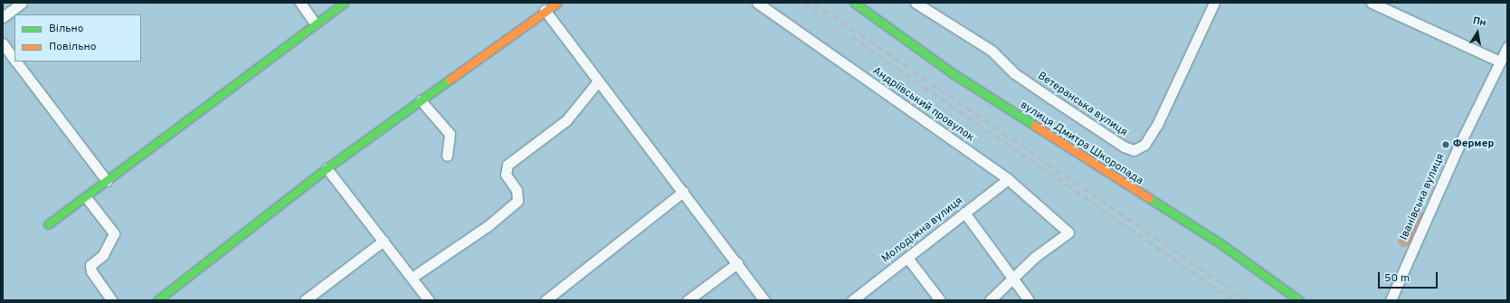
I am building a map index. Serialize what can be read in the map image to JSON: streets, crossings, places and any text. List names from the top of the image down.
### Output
{
  "streets": {
    "street": [
      "Андріївський провулок",
      "Ветеранська вулиця",
      "вулиця Дмитра Шкоропада",
      "Іванівська вулиця",
      "Молодіжна вулиця"
    ]
  },
  "crossings": [
    ["Андріївський провулок", "Молодіжна вулиця"]
  ],
  "places": ["Фермер"],
  "legend": ["Вільно", "Повільно"],
  "scale_bar": "50 m",
  "north": "top"
}
